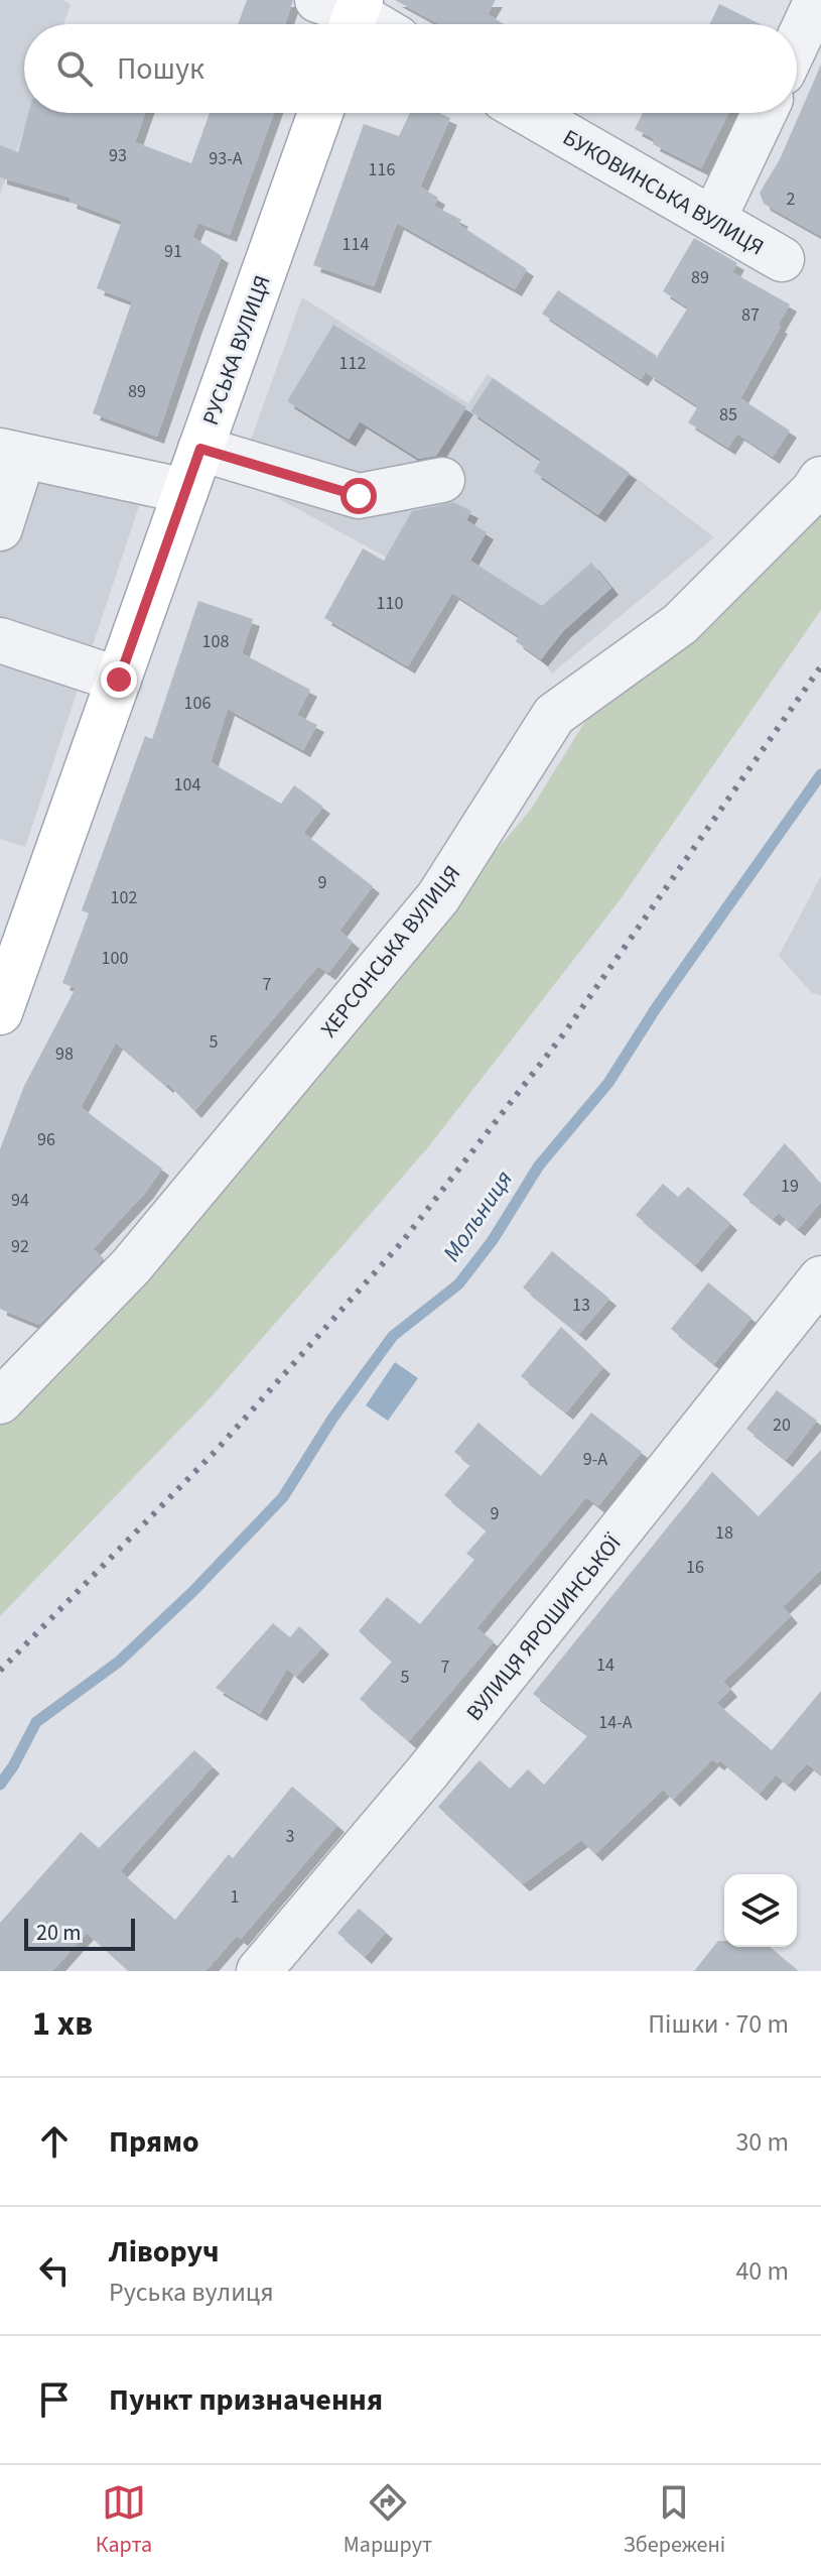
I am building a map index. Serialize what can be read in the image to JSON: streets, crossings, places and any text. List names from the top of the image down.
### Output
{
  "streets": {
    "main road": ["РУСЬКА ВУЛИЦЯ"],
    "street": ["БУКОВИНСЬКА ВУЛИЦЯ", "ХЕРСОНСЬКА ВУЛИЦЯ", "ВУЛИЦЯ ЯРОШИНСЬКОЇ"]
  },
  "water": ["Мольниця"],
  "house_numbers": [
    "93",
    "93-А",
    "116",
    "2",
    "114",
    "91",
    "89",
    "87",
    "112",
    "89",
    "85",
    "110",
    "108",
    "106",
    "104",
    "9",
    "102",
    "100",
    "7",
    "5",
    "98",
    "96",
    "19",
    "94",
    "92",
    "13",
    "20",
    "9-А",
    "9",
    "18",
    "16",
    "14",
    "7",
    "5",
    "14-А",
    "3",
    "1"
  ],
  "scale_bar": "20 m",
  "page": {
    "search": "Пошук",
    "scale": "20 m",
    "heading": ["1 хв", "Пішки · 70 m"],
    "list": [
      ["Прямо", "30 m"],
      ["Ліворуч", "Руська вулиця", "40 m"],
      "Пункт призначення"
    ],
    "nav": ["Карта", "Маршрут", "Збережені"]
  }
}
